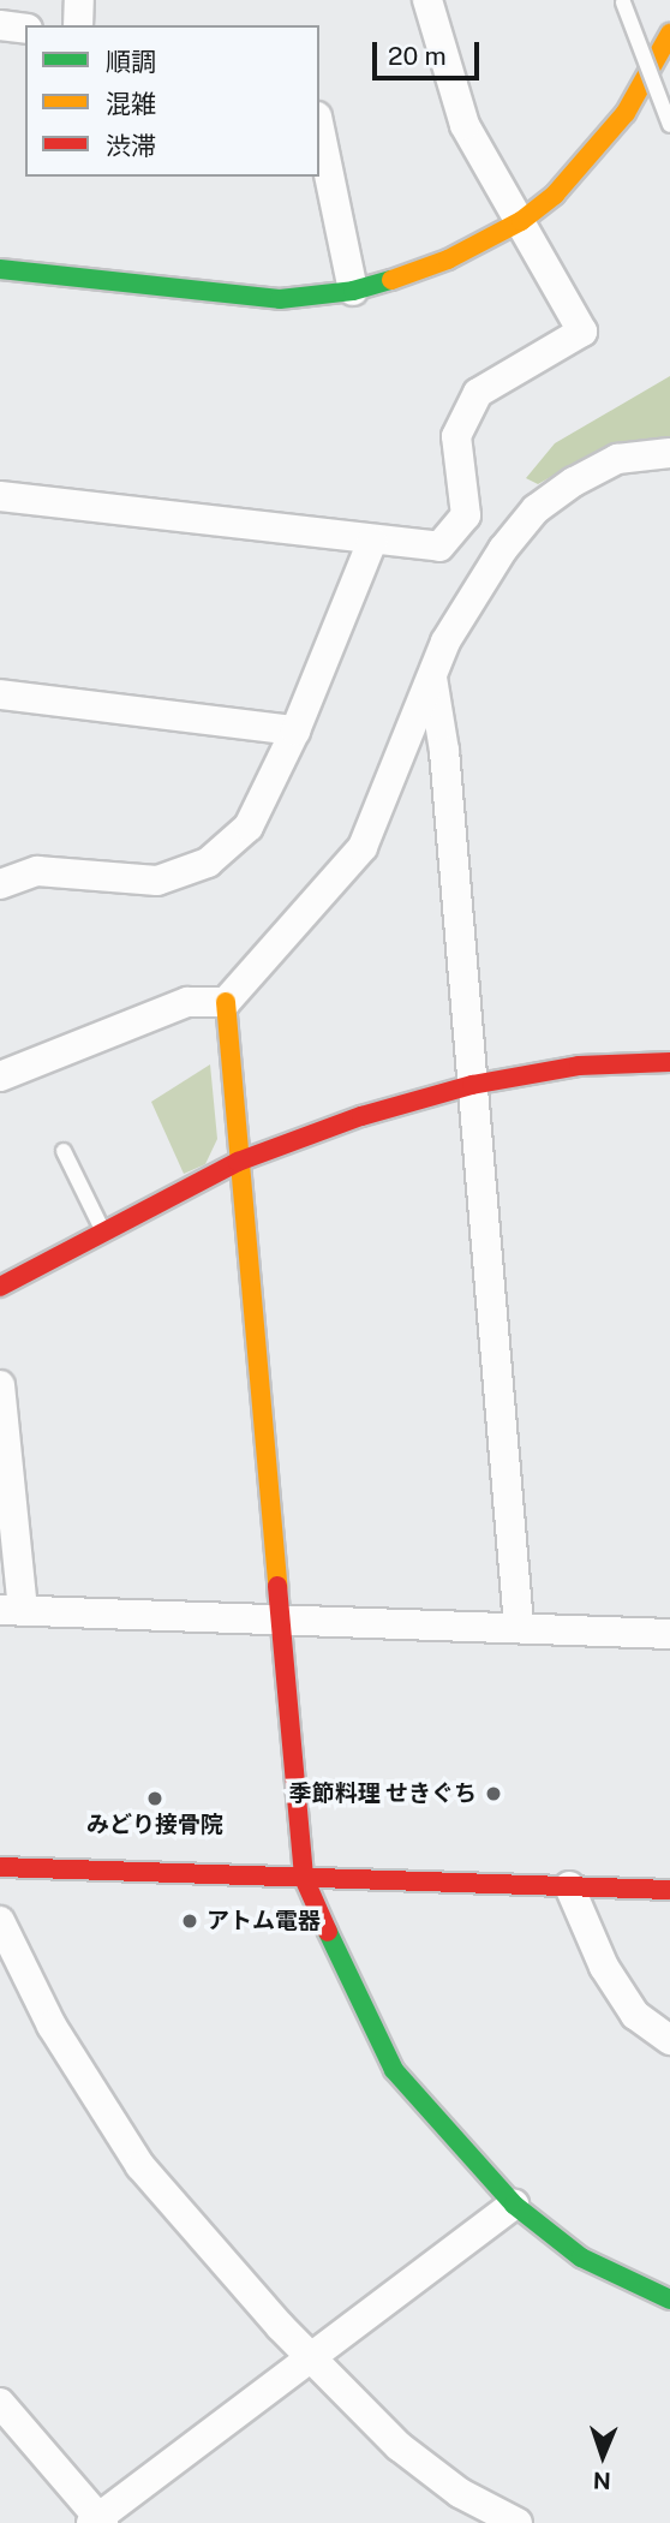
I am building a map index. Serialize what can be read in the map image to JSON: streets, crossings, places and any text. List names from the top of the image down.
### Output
{
  "places": ["季節料理 せきぐち", "みどり接骨院", "アトム電器"],
  "legend": ["順調", "混雑", "渋滞"],
  "scale_bar": "20 m",
  "north": "bottom"
}
